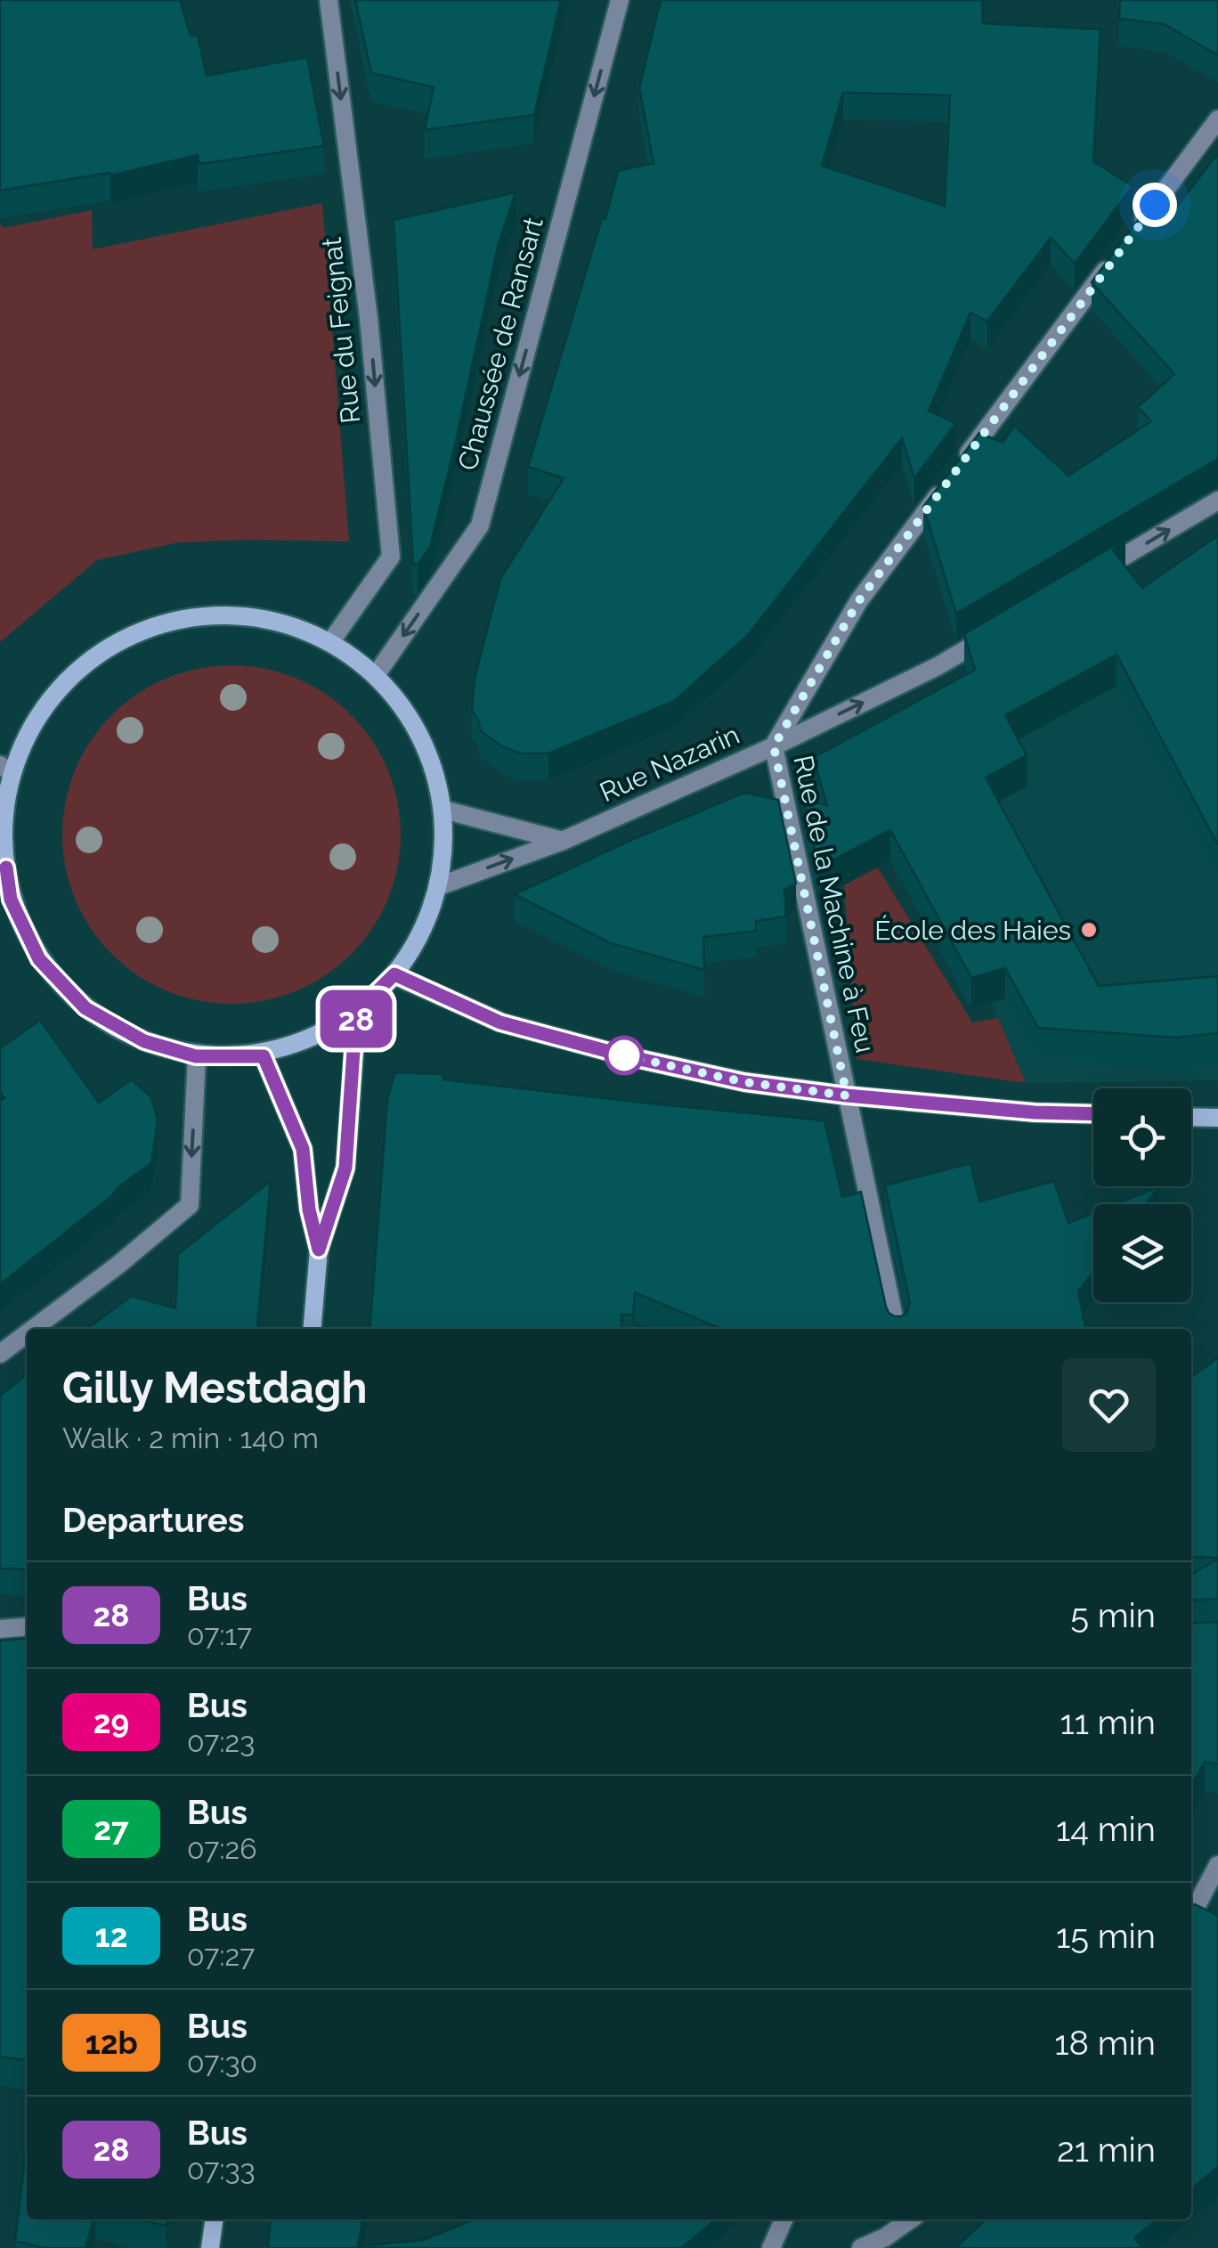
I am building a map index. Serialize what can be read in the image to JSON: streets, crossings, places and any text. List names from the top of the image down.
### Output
{
  "streets": {
    "street": [
      "Rue du Feignat",
      "Chaussée de Ransart",
      "Rue Nazarin",
      "Rue de la Machine à Feu"
    ]
  },
  "crossings": [
    ["Rue Nazarin", "Rue de la Machine à Feu"]
  ],
  "one_way": ["Rue du Feignat", "Chaussée de Ransart", "Rue Nazarin"],
  "places": ["École des Haies"],
  "lines": ["bus line 28"],
  "page": {
    "on_map": "28",
    "heading": [
      ["Gilly Mestdagh", "Walk · 2 min · 140 m"],
      "Departures"
    ],
    "list": [
      {
        "mark": "28",
        "name": "Bus",
        "note": "07:17",
        "value": "5 min"
      },
      {
        "mark": "29",
        "name": "Bus",
        "note": "07:23",
        "value": "11 min"
      },
      {
        "mark": "27",
        "name": "Bus",
        "note": "07:26",
        "value": "14 min"
      },
      {
        "mark": "12",
        "name": "Bus",
        "note": "07:27",
        "value": "15 min"
      },
      {
        "mark": "12b",
        "name": "Bus",
        "note": "07:30",
        "value": "18 min"
      },
      {
        "mark": "28",
        "name": "Bus",
        "note": "07:33",
        "value": "21 min"
      }
    ]
  }
}
